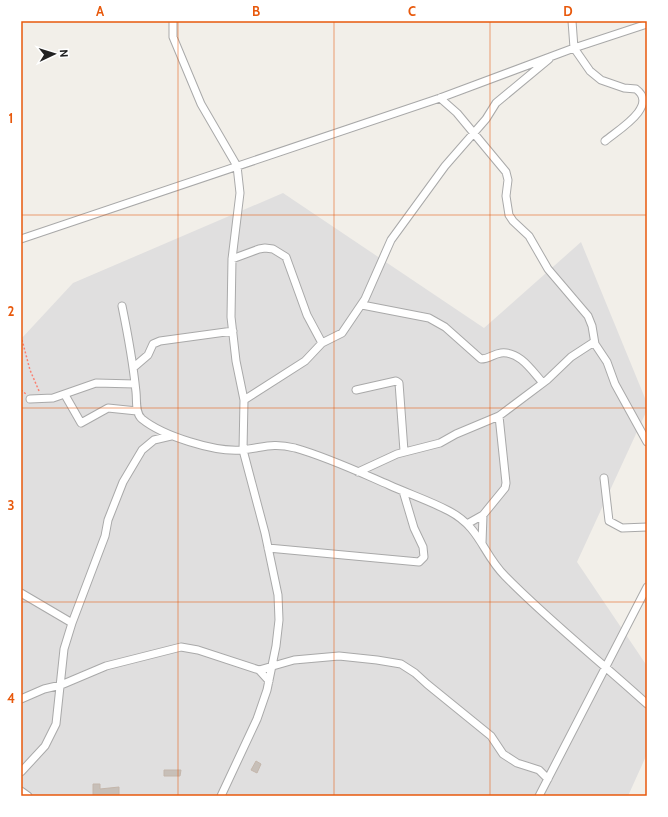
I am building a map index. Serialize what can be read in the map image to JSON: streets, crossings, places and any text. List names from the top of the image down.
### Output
{
  "north": "right",
  "grid": {
    "columns": [
      "A",
      "B",
      "C",
      "D"
    ],
    "rows": [
      "1",
      "2",
      "3",
      "4"
    ]
  }
}
